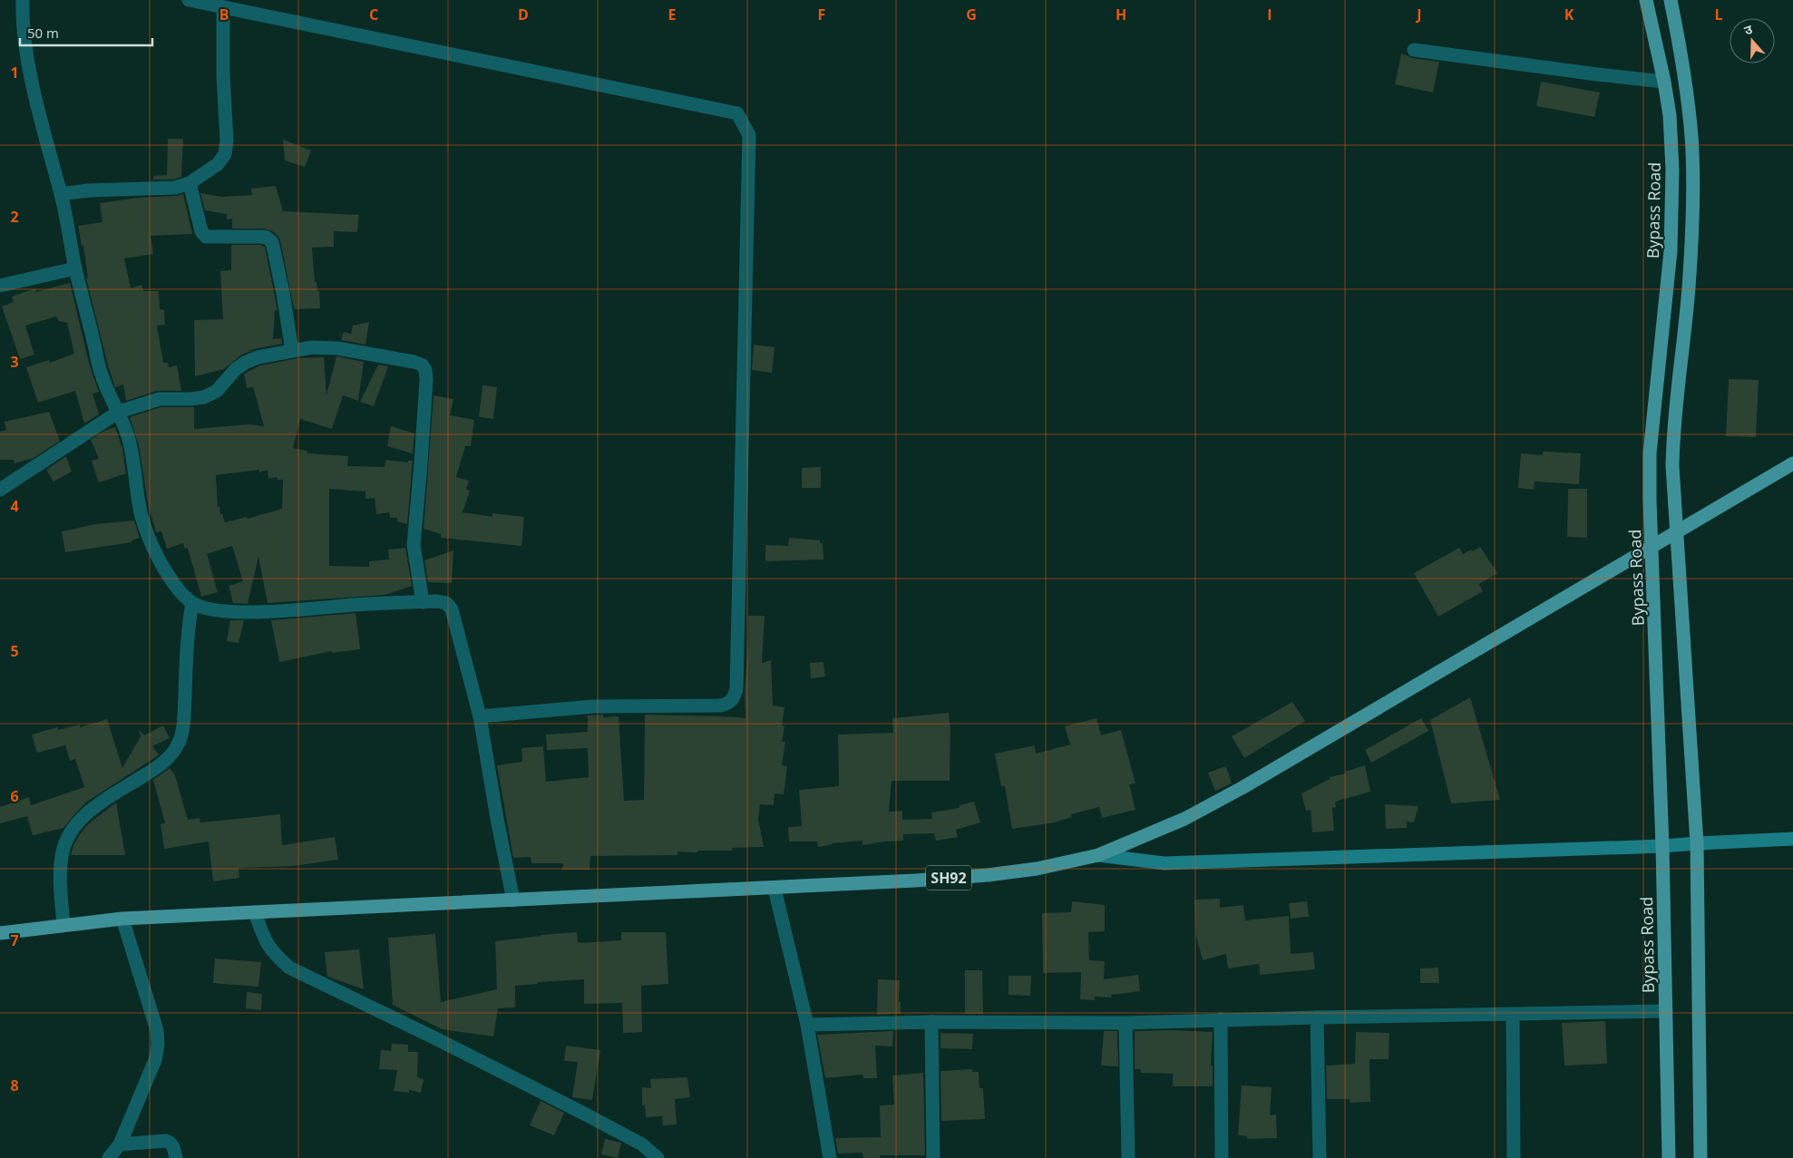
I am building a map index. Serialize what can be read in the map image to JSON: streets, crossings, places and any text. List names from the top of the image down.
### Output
{
  "streets": {
    "main road": ["Bypass Road", "SH92"]
  },
  "crossings": [
    ["Bypass Road", "SH92"]
  ],
  "scale_bar": "50 m",
  "north": "top",
  "grid": {
    "columns": [
      "B",
      "C",
      "D",
      "E",
      "F",
      "G",
      "H",
      "I",
      "J",
      "K",
      "L"
    ],
    "rows": [
      "1",
      "2",
      "3",
      "4",
      "5",
      "6",
      "7",
      "8"
    ]
  }
}
